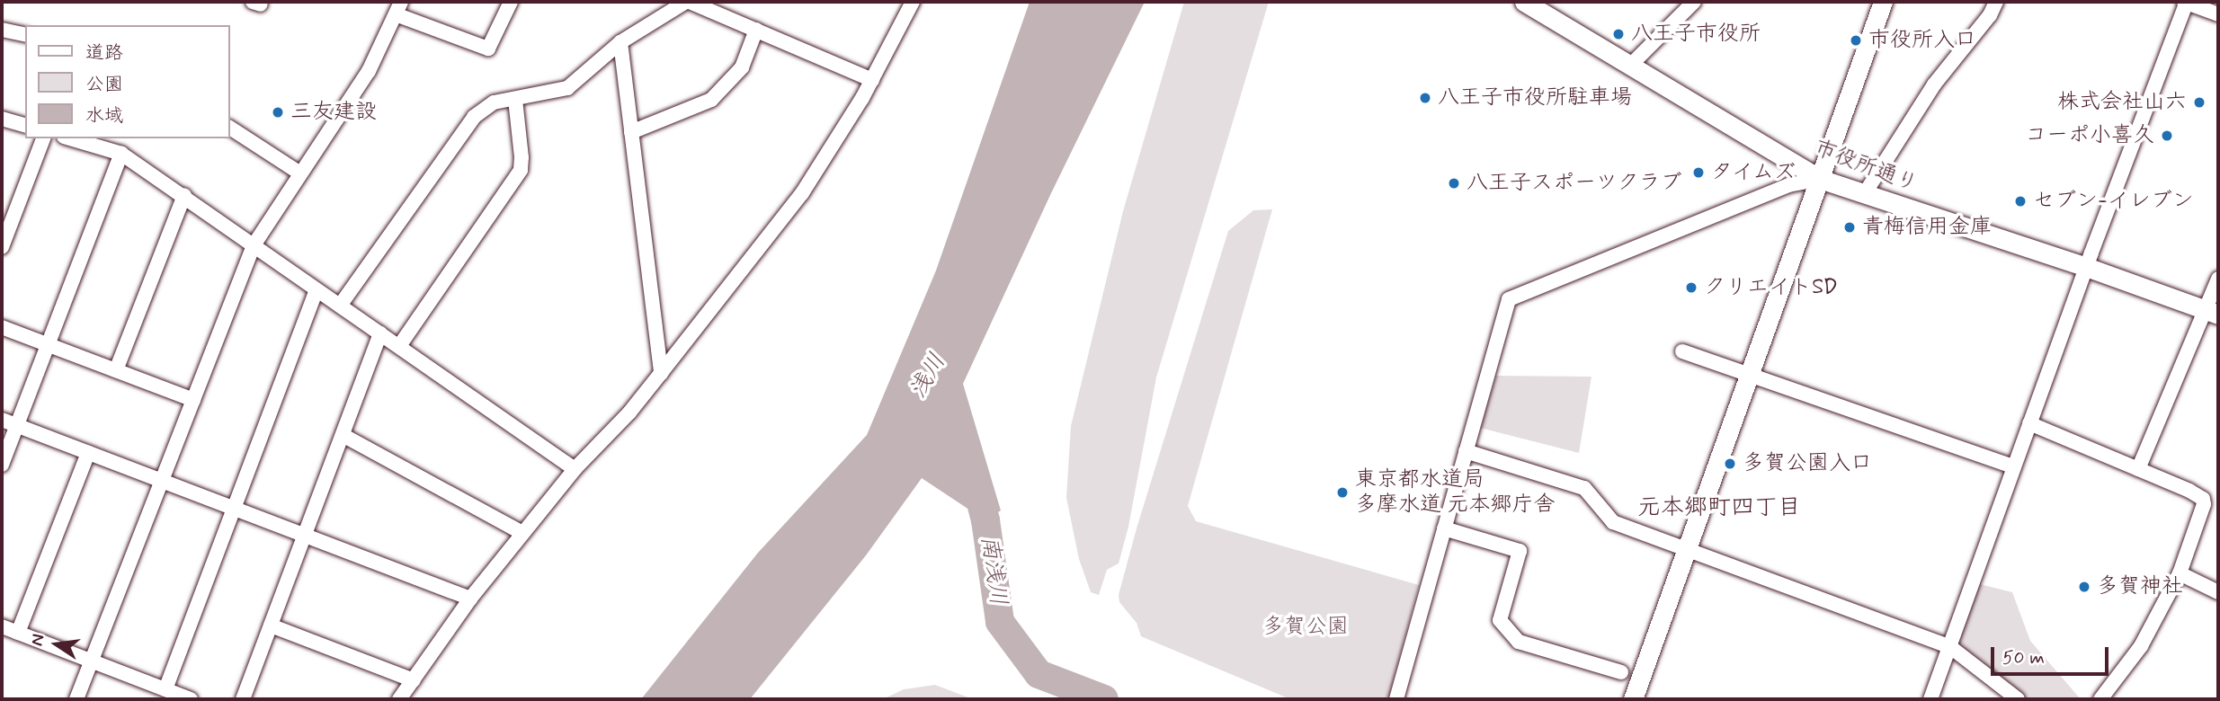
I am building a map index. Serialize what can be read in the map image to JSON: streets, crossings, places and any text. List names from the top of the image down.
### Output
{
  "streets": {
    "street": ["市役所通り"]
  },
  "districts": ["元本郷町四丁目"],
  "water": ["浅川", "南浅川"],
  "parks": ["多賀公園"],
  "places": [
    "八王子市役所",
    "市役所入口",
    "八王子市役所駐車場",
    "株式会社山六",
    "三友建設",
    "コーポ小喜久",
    "タイムズ",
    "八王子スポーツクラブ",
    "セブン-イレブン",
    "青梅信用金庫",
    "クリエイトSD",
    "多賀公園入口",
    "東京都水道局 多摩水道 元本郷庁舎",
    "多賀神社"
  ],
  "legend": ["道路", "公園", "水域"],
  "scale_bar": "50 m",
  "north": "left"
}
